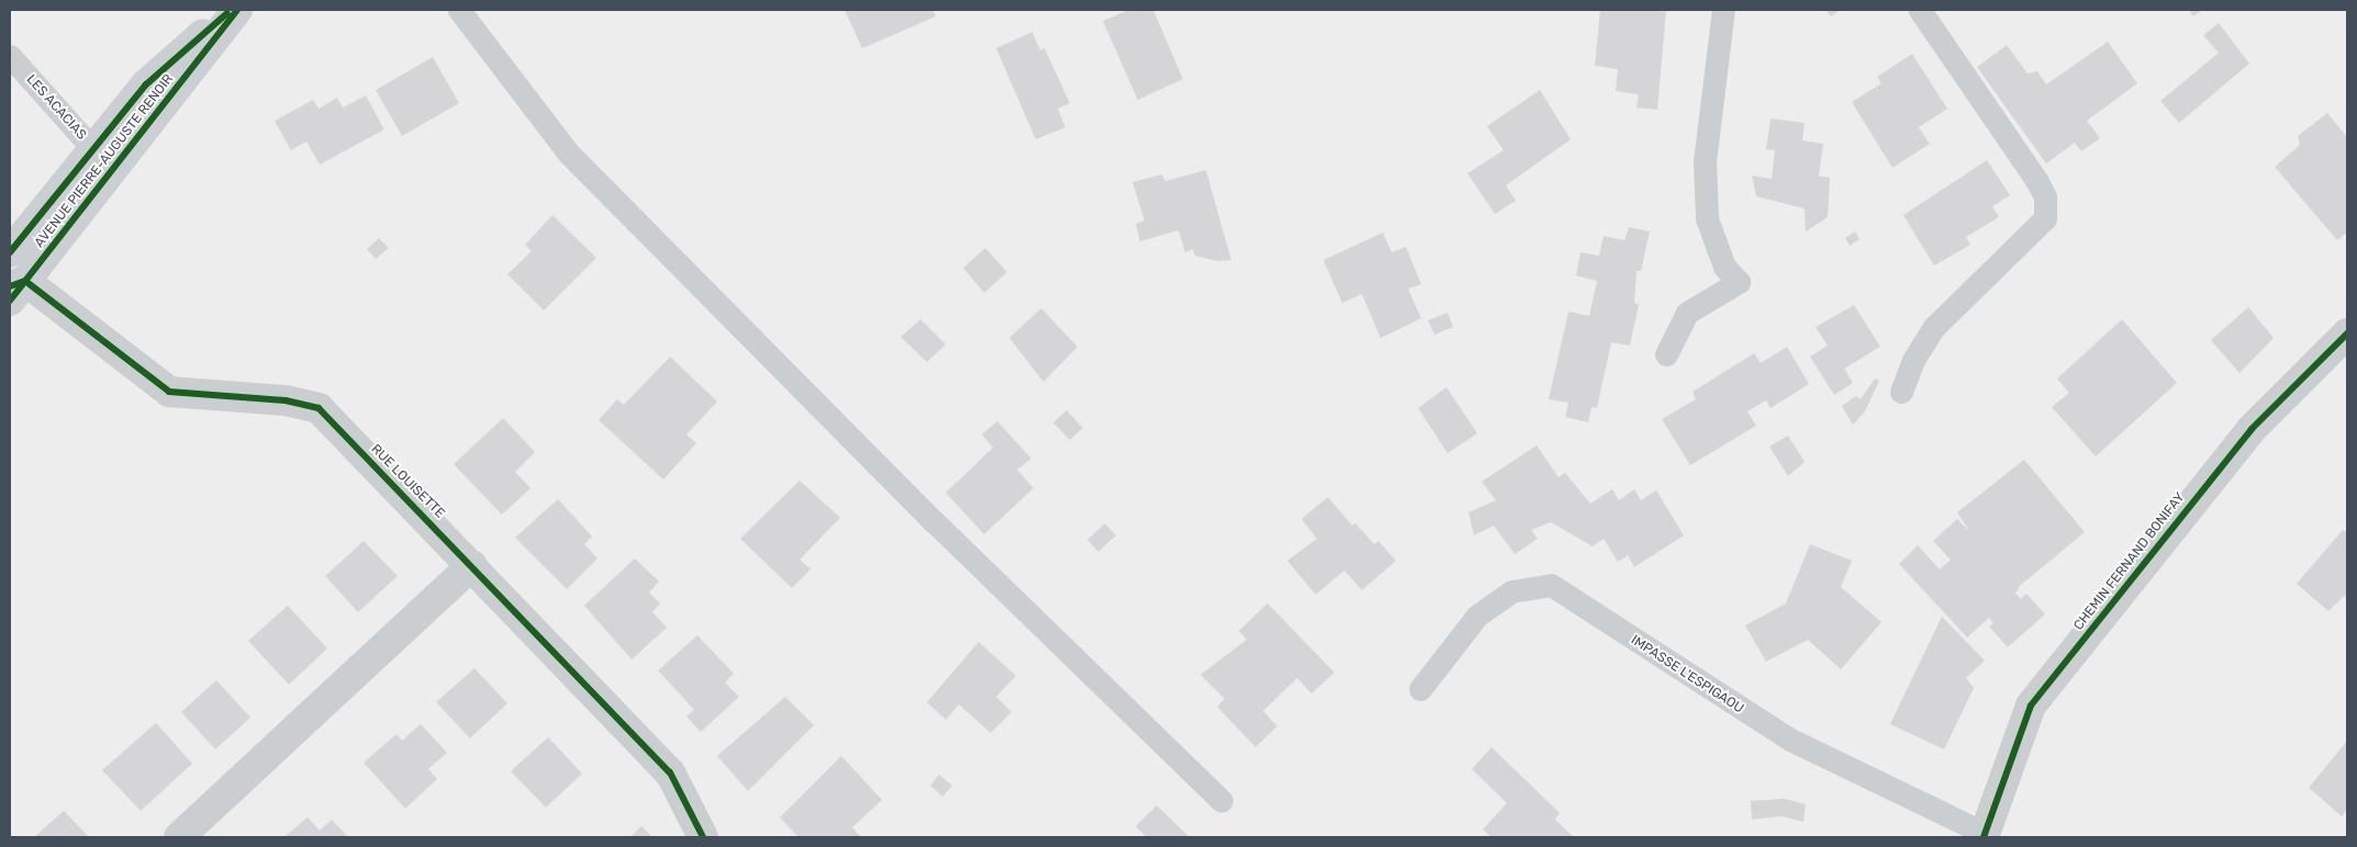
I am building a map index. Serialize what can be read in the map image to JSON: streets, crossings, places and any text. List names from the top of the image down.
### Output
{
  "streets": {
    "main road": ["AVENUE PIERRE-AUGUSTE RENOIR"],
    "street": ["RUE LOUISETTE", "CHEMIN FERNAND BONIFAY"],
    "lane": ["LES ACACIAS", "IMPASSE L'ESPIGAOU"]
  },
  "crossings": [
    ["LES ACACIAS", "AVENUE PIERRE-AUGUSTE RENOIR"],
    ["AVENUE PIERRE-AUGUSTE RENOIR", "RUE LOUISETTE"],
    ["CHEMIN FERNAND BONIFAY", "IMPASSE L'ESPIGAOU"]
  ]
}
